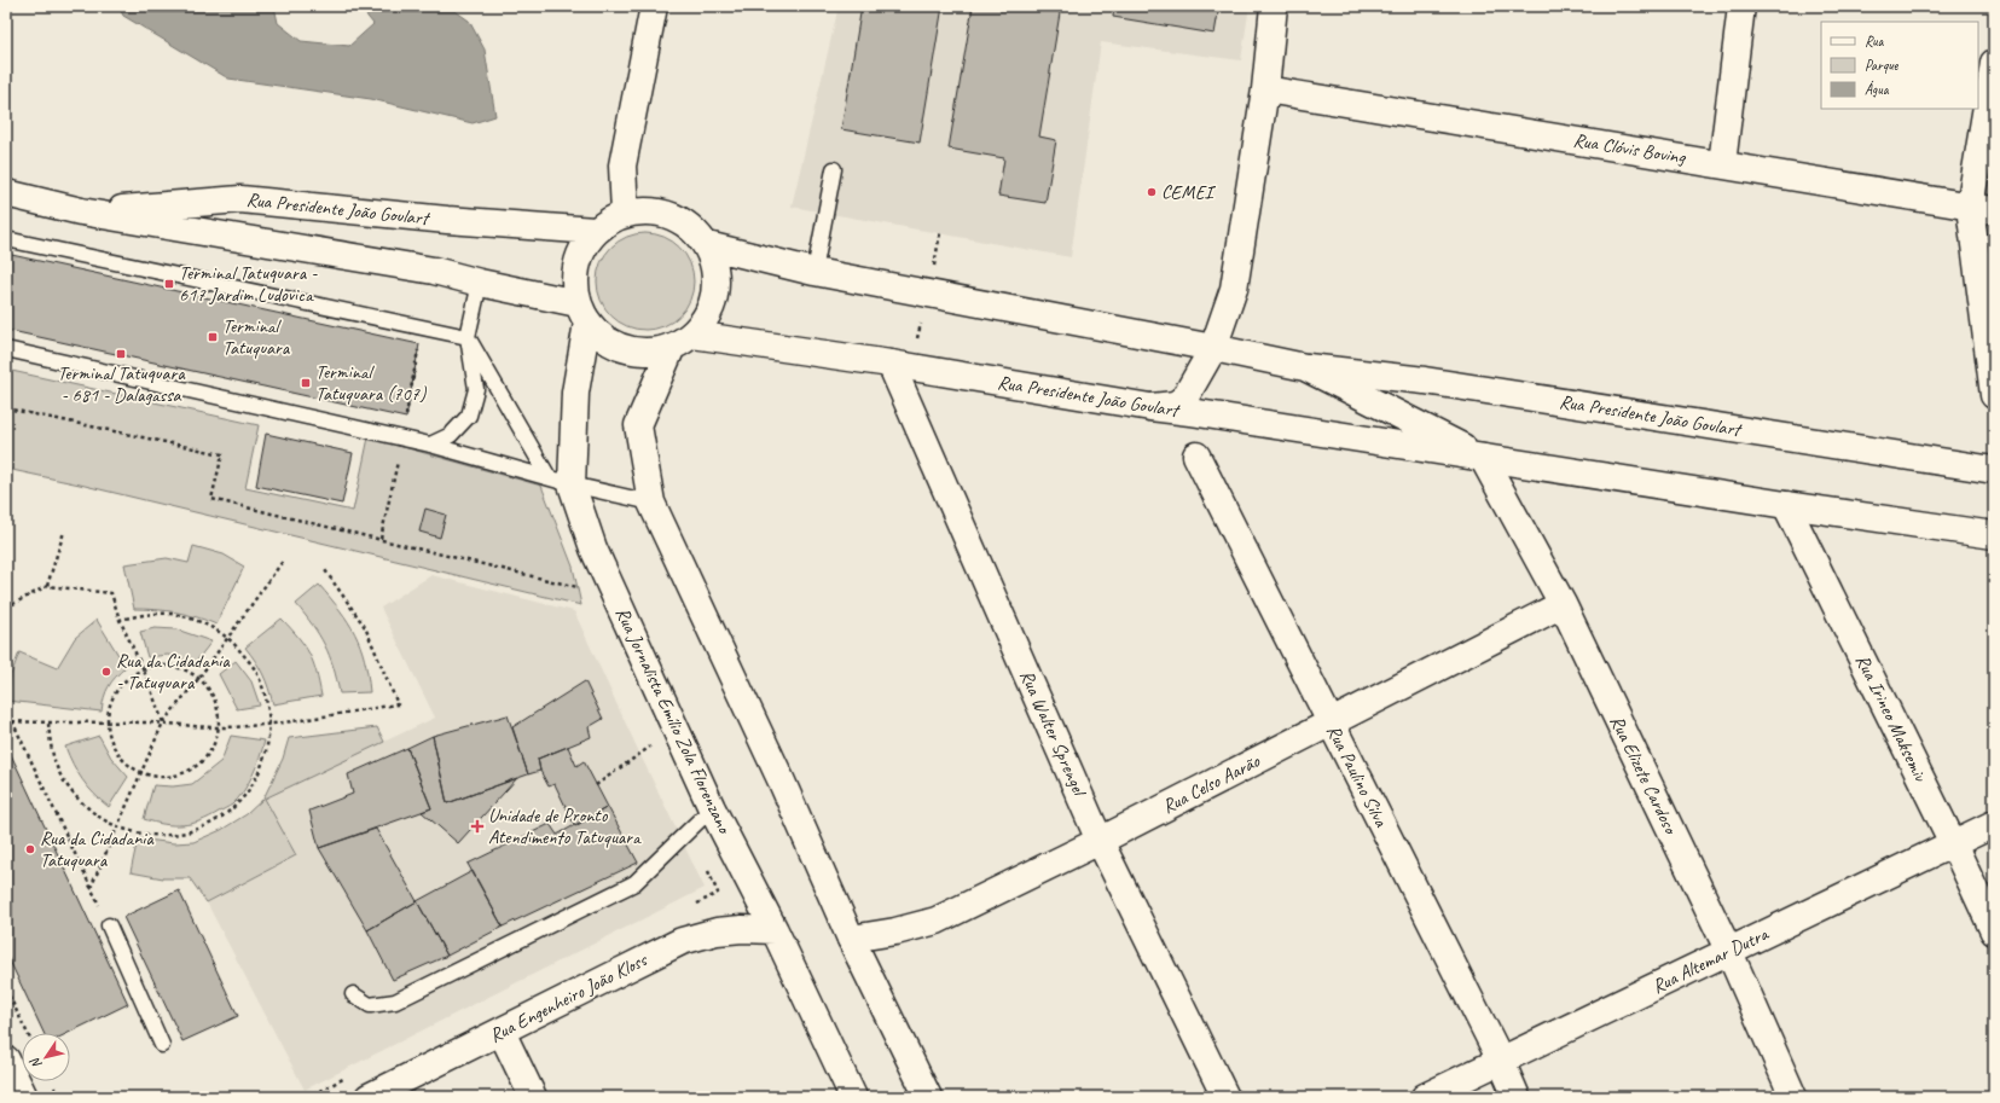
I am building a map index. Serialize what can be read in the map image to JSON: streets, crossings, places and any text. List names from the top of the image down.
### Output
{
  "streets": {
    "street": [
      "Rua Clóvis Boving",
      "Rua Presidente João Goulart",
      "Rua Irineo Maksemiv",
      "Rua Jornalista Emílio Zola Florenzano",
      "Rua Walter Sprengel",
      "Rua Elizete Cardoso",
      "Rua Paulino Silva",
      "Rua Celso Aarão",
      "Rua Altemar Dutra",
      "Rua Engenheiro João Kloss"
    ]
  },
  "crossings": [
    ["Rua Presidente João Goulart", "Rua Irineo Maksemiv"],
    ["Rua Presidente João Goulart", "Rua Jornalista Emílio Zola Florenzano"],
    ["Rua Presidente João Goulart", "Rua Walter Sprengel"],
    ["Rua Presidente João Goulart", "Rua Elizete Cardoso"],
    ["Rua Irineo Maksemiv", "Rua Altemar Dutra"],
    ["Rua Jornalista Emílio Zola Florenzano", "Rua Engenheiro João Kloss"],
    ["Rua Walter Sprengel", "Rua Celso Aarão"],
    ["Rua Elizete Cardoso", "Rua Celso Aarão"],
    ["Rua Elizete Cardoso", "Rua Altemar Dutra"],
    ["Rua Paulino Silva", "Rua Celso Aarão"],
    ["Rua Paulino Silva", "Rua Altemar Dutra"]
  ],
  "places": {
    "other": ["CEMEI", "Rua da Cidadania - Tatuquara", "Rua da Cidadania Tatuquara"],
    "transit": [
      "Terminal Tatuquara - 617 Jardim Ludovica",
      "Terminal Tatuquara",
      "Terminal Tatuquara - 681 - Dalagassa",
      "Terminal Tatuquara (707)"
    ],
    "health": ["Unidade de Pronto Atendimento Tatuquara"]
  },
  "legend": ["Rua", "Parque", "Água"],
  "north": "bottom left"
}
